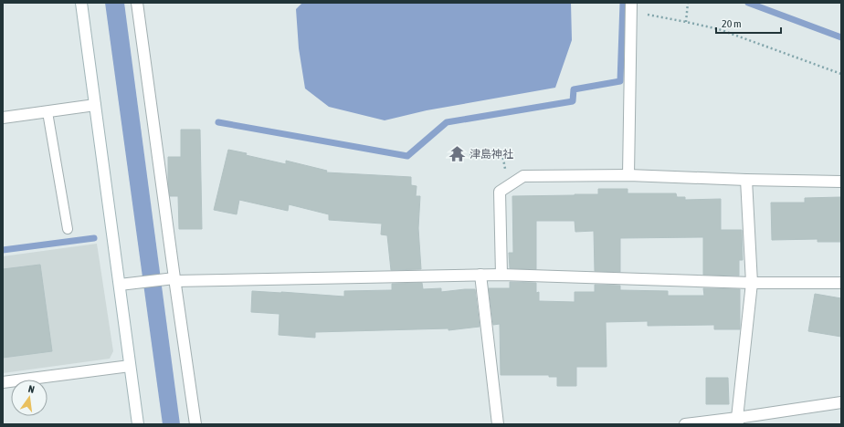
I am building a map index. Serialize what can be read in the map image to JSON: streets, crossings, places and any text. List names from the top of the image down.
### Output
{
  "places": {
    "temple": ["津島神社"]
  },
  "scale_bar": "20 m",
  "north": "top"
}
